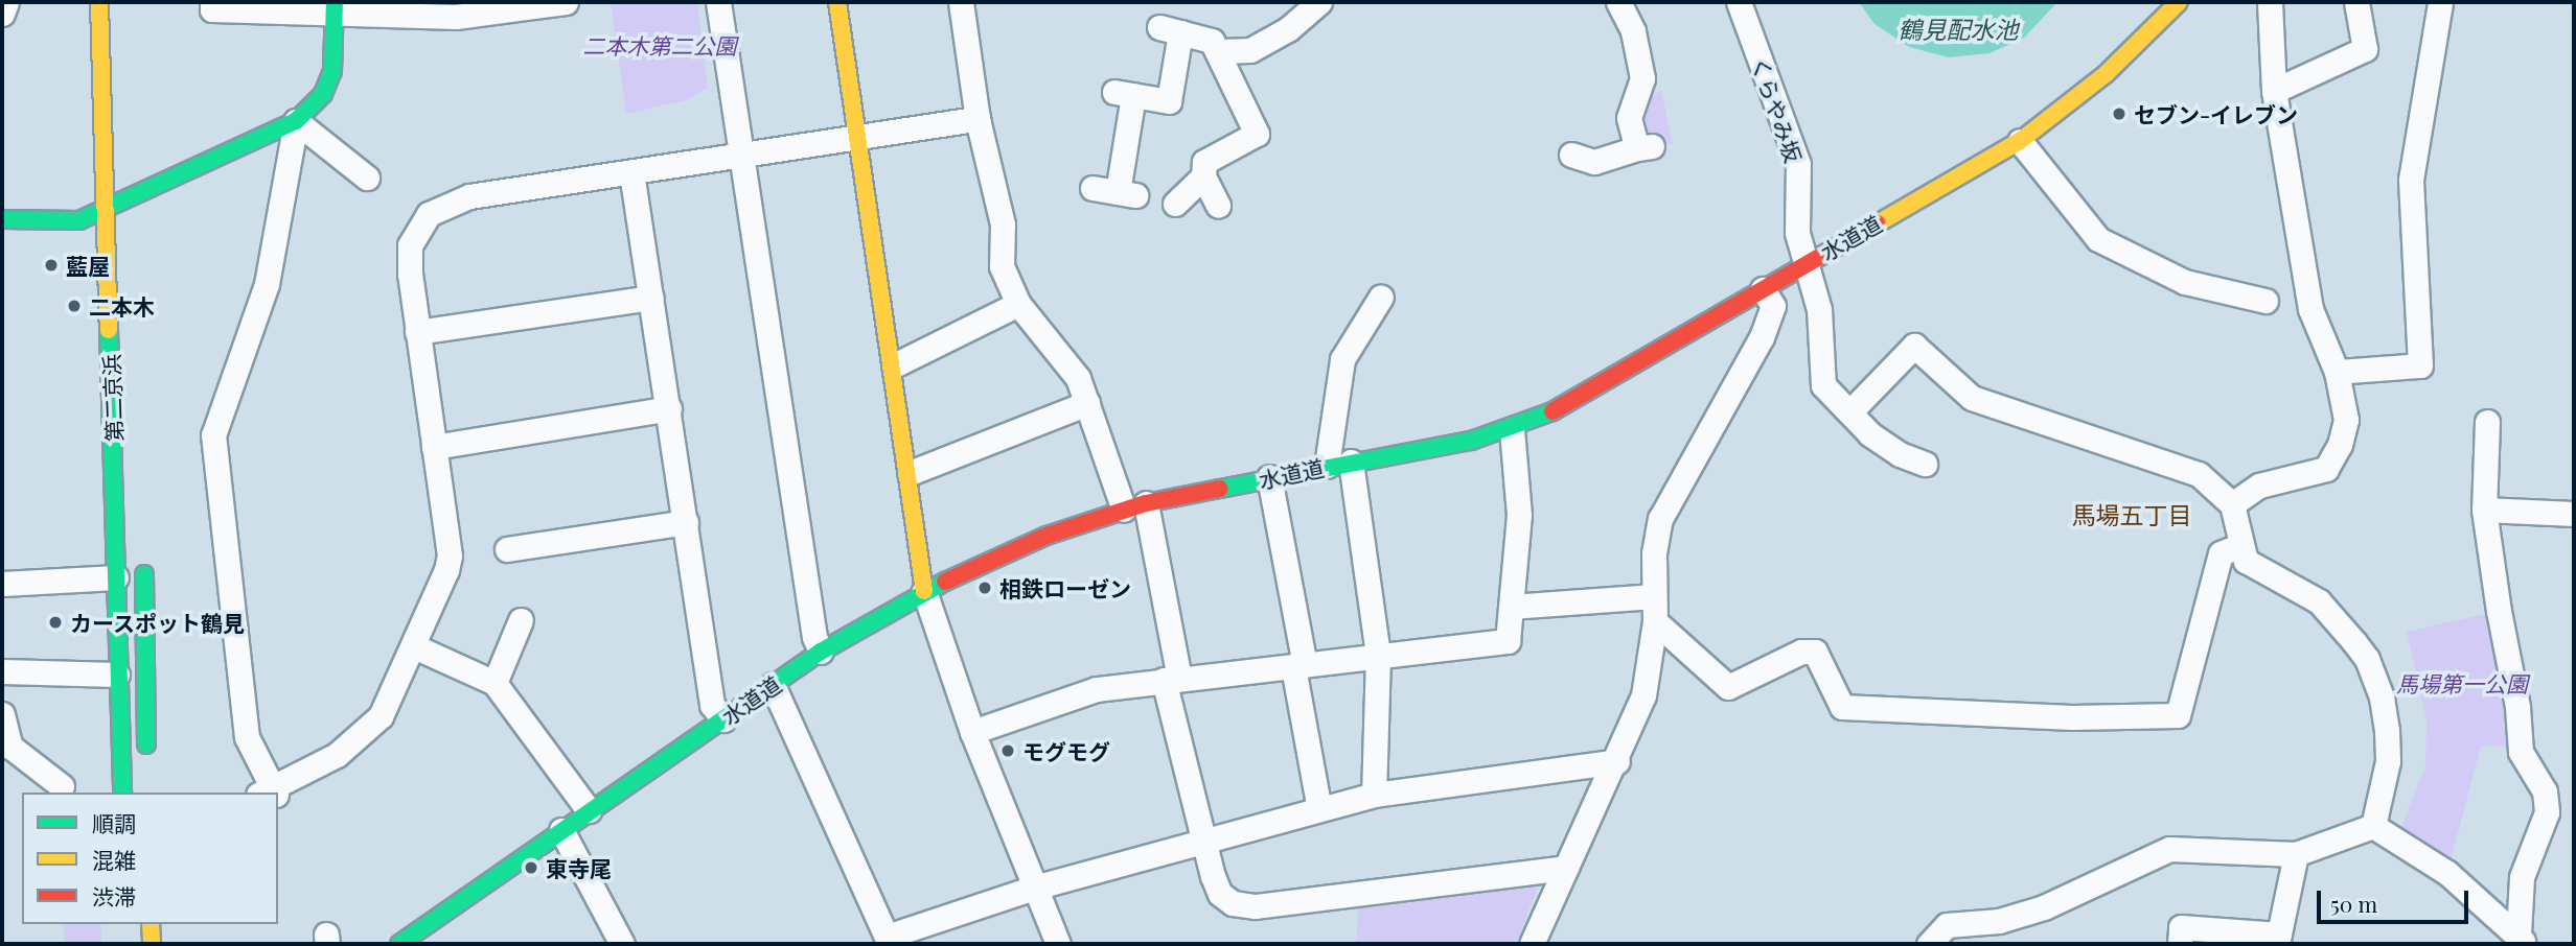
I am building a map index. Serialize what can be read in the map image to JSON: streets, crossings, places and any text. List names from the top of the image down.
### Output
{
  "streets": {
    "main road": ["水道道", "第二京浜"],
    "street": ["くらやみ坂"]
  },
  "crossings": [
    ["くらやみ坂", "水道道"]
  ],
  "districts": ["馬場五丁目"],
  "water": ["鶴見配水池"],
  "parks": ["二本木第二公園", "馬場第一公園"],
  "places": [
    "セブン-イレブン",
    "藍屋",
    "二本木",
    "相鉄ローゼン",
    "カースポット鶴見",
    "モグモグ",
    "東寺尾"
  ],
  "legend": ["順調", "混雑", "渋滞"],
  "scale_bar": "50 m"
}
